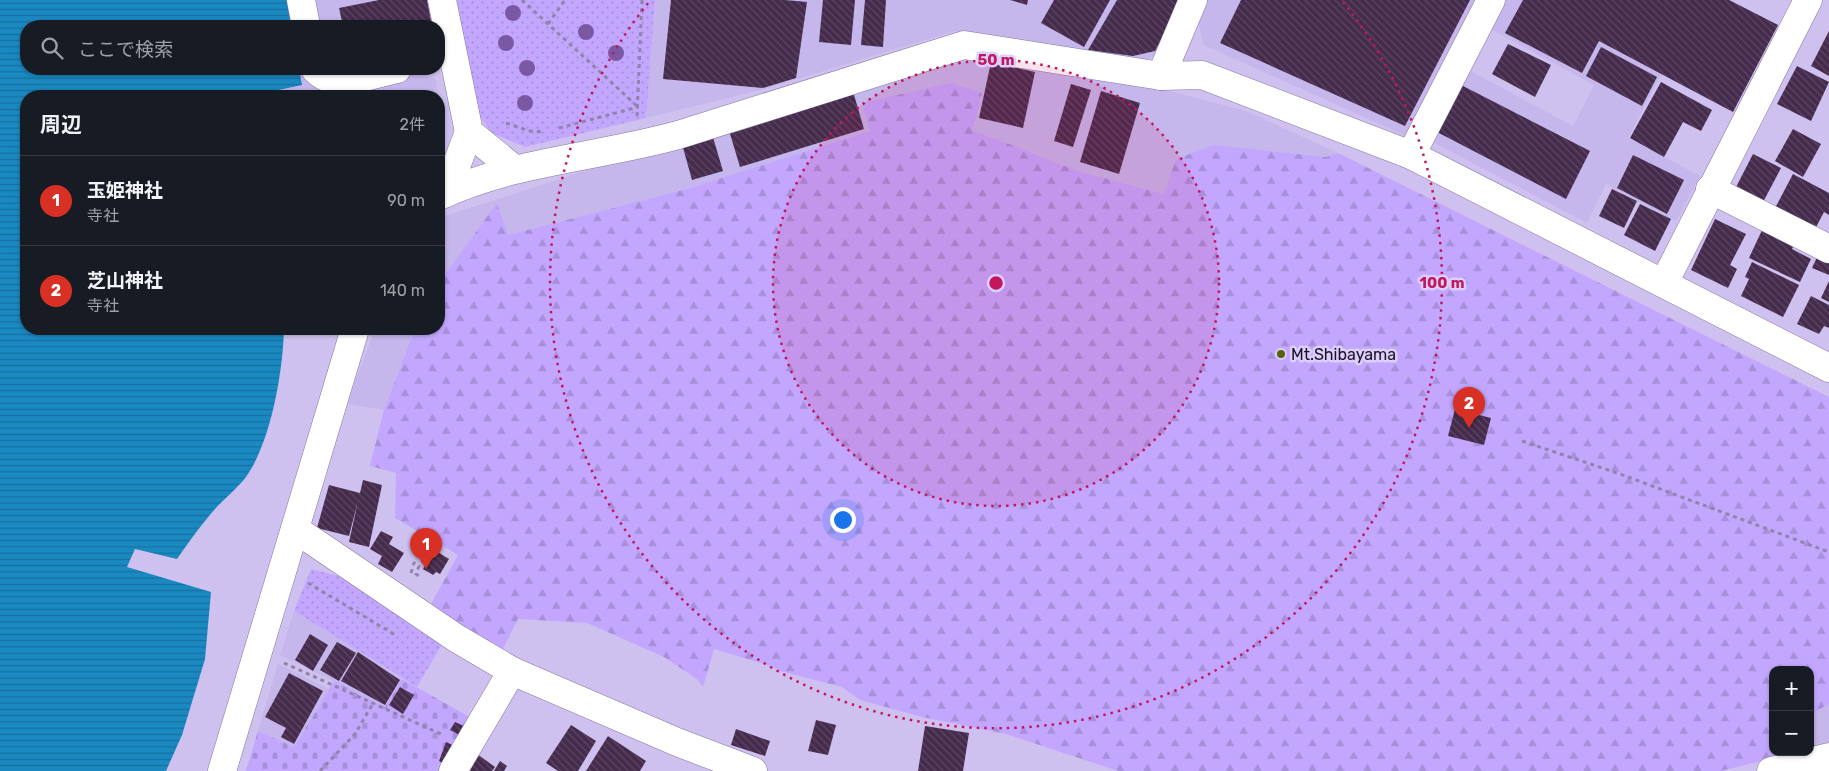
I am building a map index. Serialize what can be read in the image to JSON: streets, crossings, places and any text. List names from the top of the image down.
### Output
{
  "places": ["Mt.Shibayama"],
  "page": {
    "search": "ここで検索",
    "heading": ["周辺", "2件"],
    "list": [
      {
        "mark": "1",
        "name": "玉姫神社",
        "note": "寺社",
        "value": "90 m"
      },
      {
        "mark": "2",
        "name": "芝山神社",
        "note": "寺社",
        "value": "140 m"
      }
    ],
    "pins": ["2", "1"],
    "map_buttons": ["+", "−"]
  },
  "rings": ["50 m", "100 m"]
}
